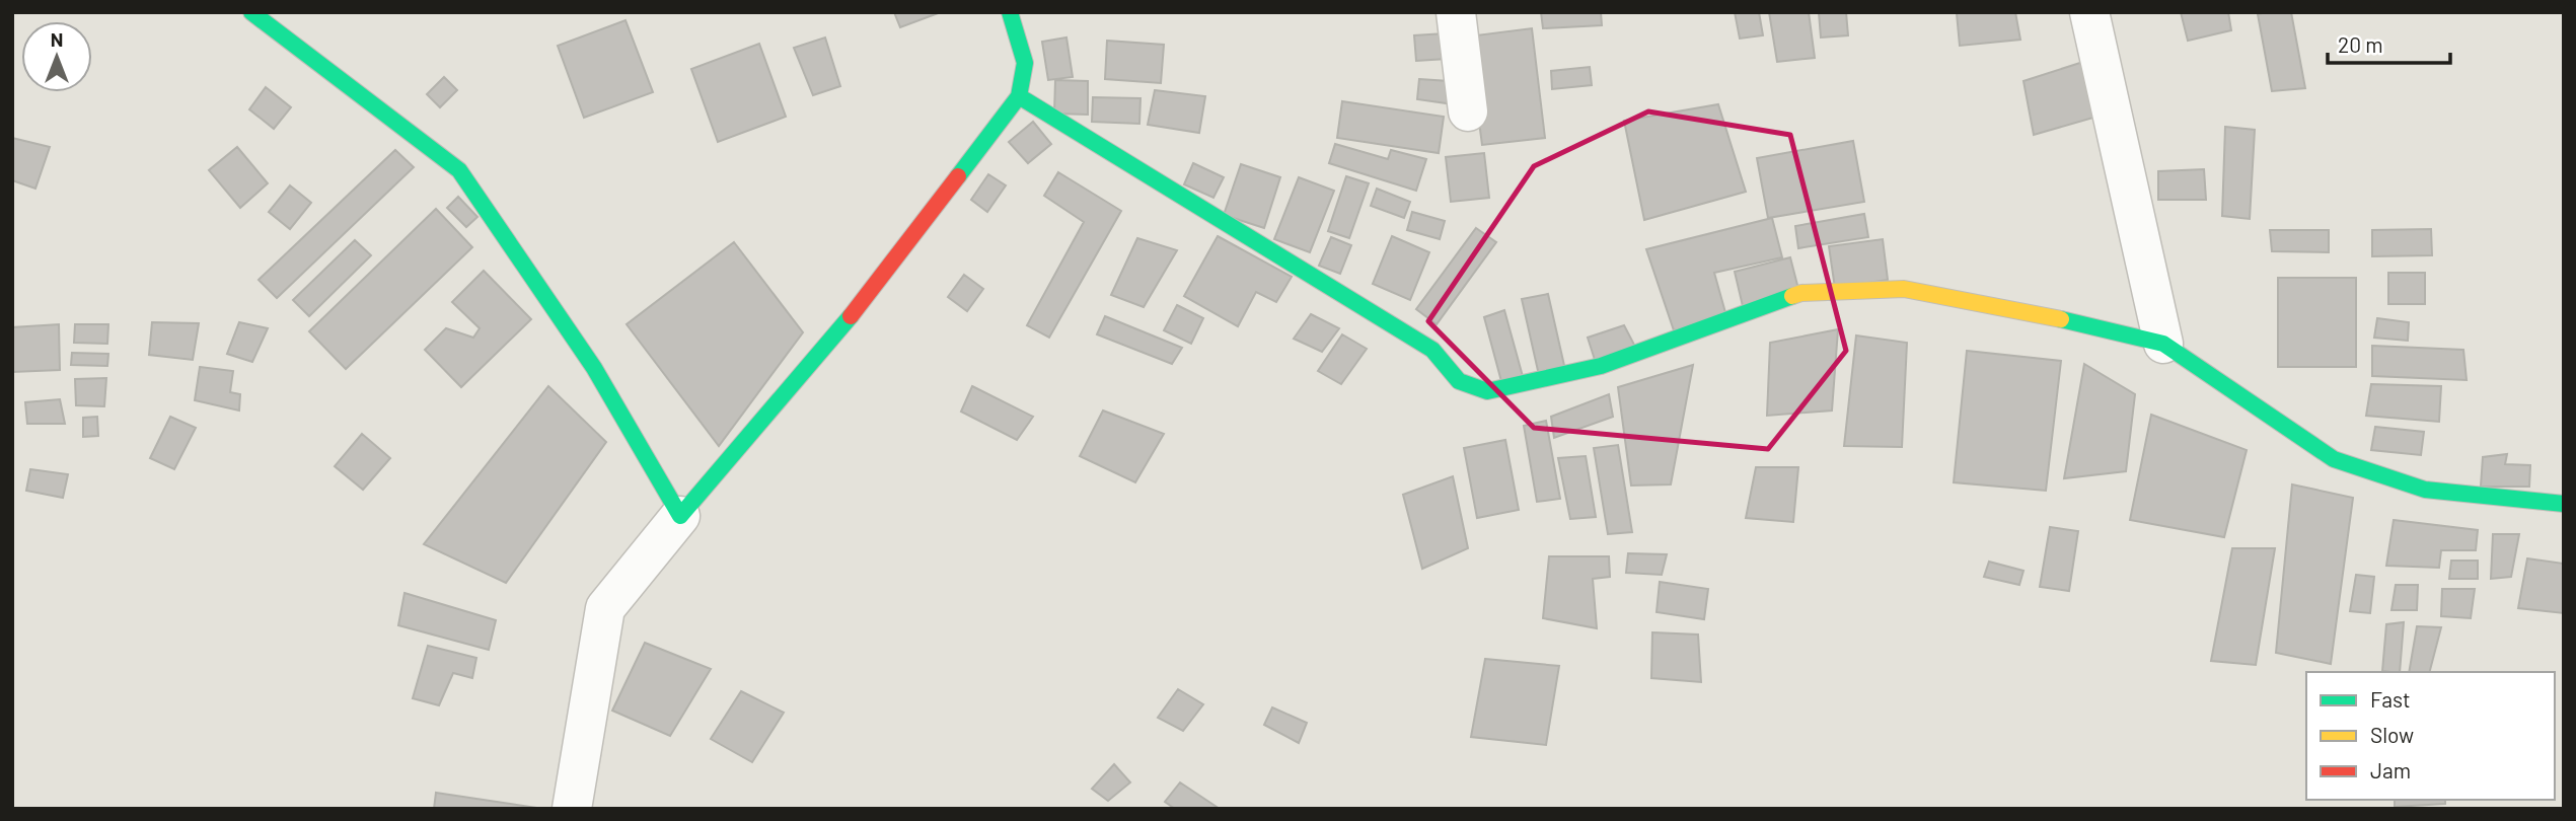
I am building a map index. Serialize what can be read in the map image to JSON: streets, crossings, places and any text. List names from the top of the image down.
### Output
{
  "legend": ["Fast", "Slow", "Jam"],
  "scale_bar": "20 m",
  "north": "top"
}
